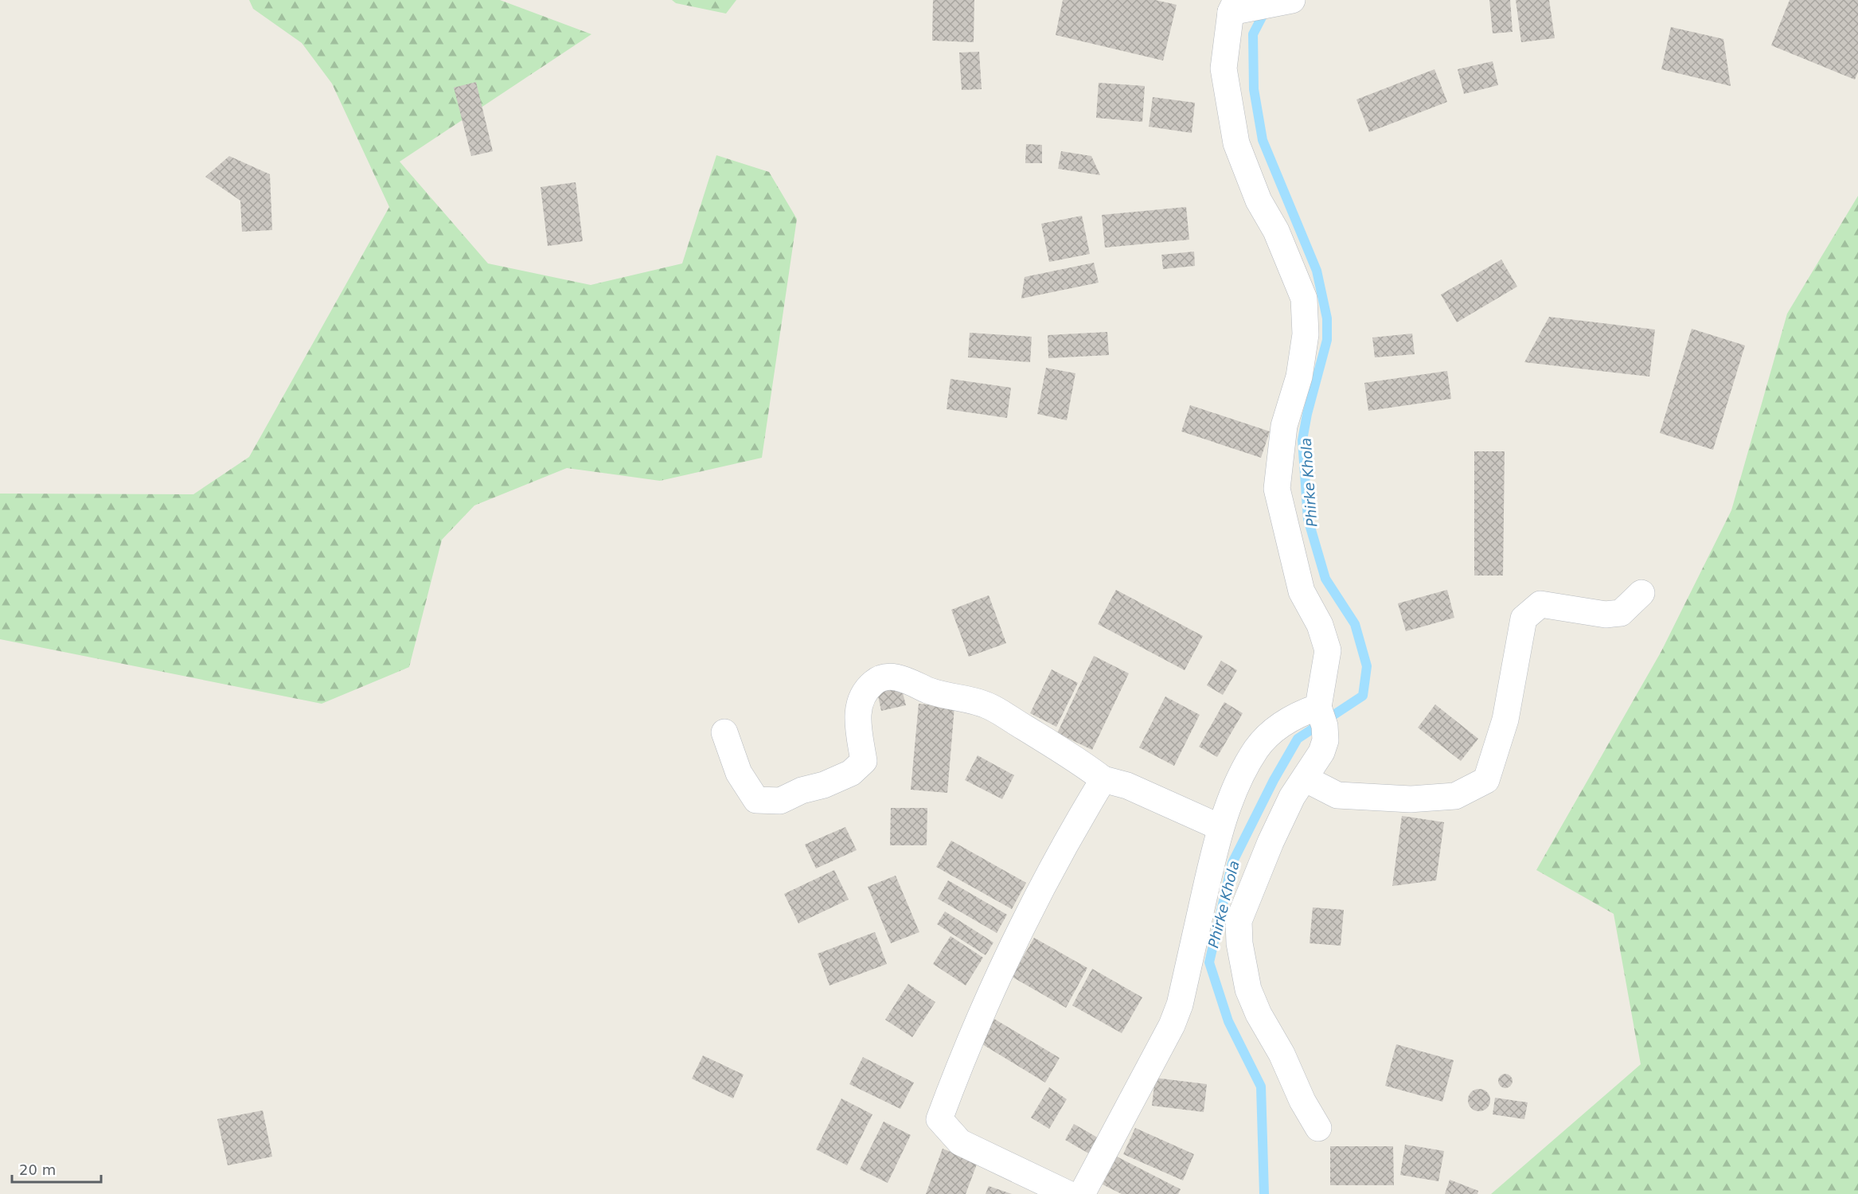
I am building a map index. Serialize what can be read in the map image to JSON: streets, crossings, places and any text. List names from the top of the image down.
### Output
{
  "water": ["Phirke Khola"],
  "scale_bar": "20 m"
}
